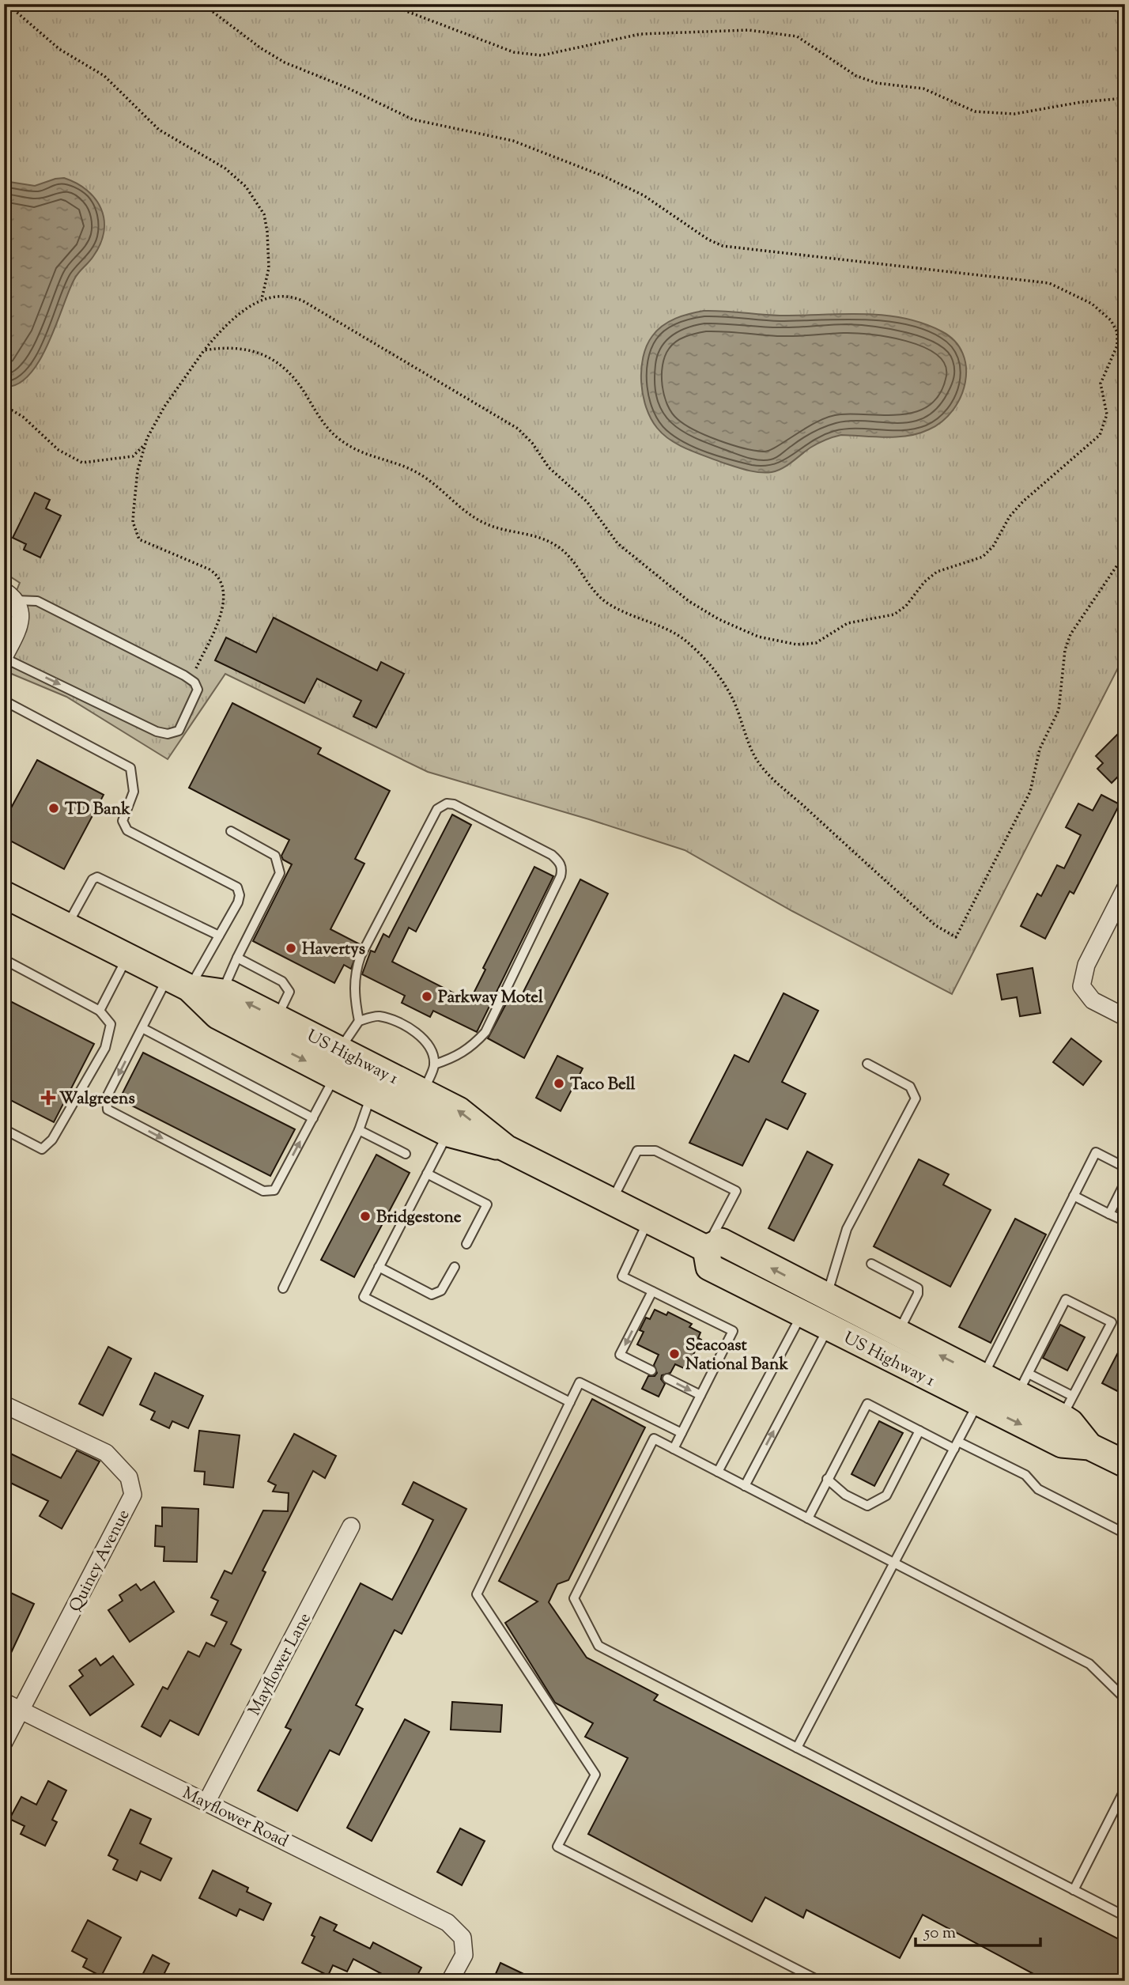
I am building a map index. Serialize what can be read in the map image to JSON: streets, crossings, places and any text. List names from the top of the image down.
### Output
{
  "streets": {
    "main road": ["US Highway 1"],
    "street": ["Quincy Avenue", "Mayflower Lane", "Mayflower Road"]
  },
  "crossings": [
    ["Quincy Avenue", "Mayflower Road"],
    ["Mayflower Lane", "Mayflower Road"]
  ],
  "places": {
    "other": [
      "TD Bank",
      "Havertys",
      "Parkway Motel",
      "Taco Bell",
      "Bridgestone",
      "Seacoast National Bank"
    ],
    "health": ["Walgreens"]
  },
  "scale_bar": "50 m"
}
